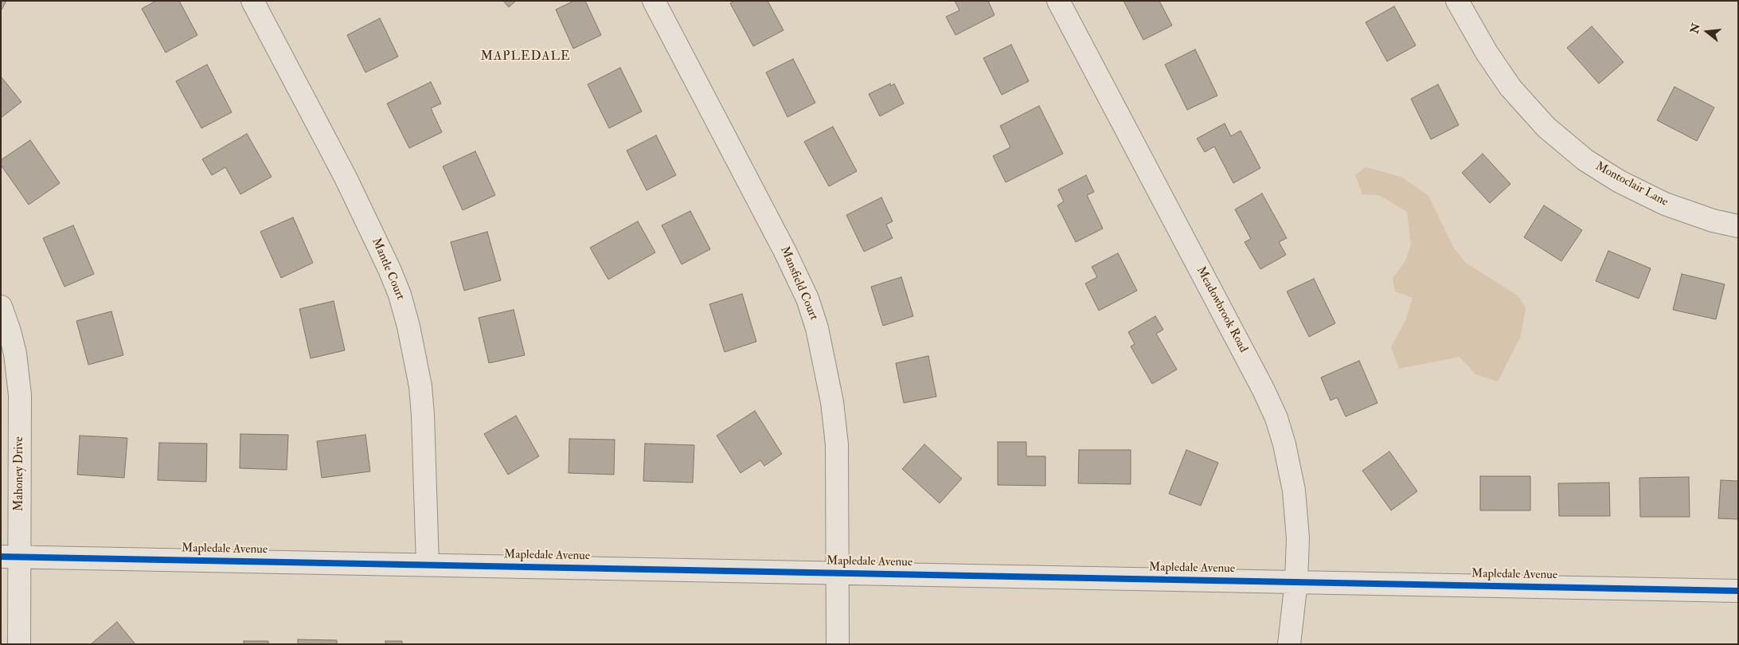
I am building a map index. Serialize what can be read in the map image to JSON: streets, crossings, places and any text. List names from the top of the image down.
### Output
{
  "streets": {
    "street": [
      "Montoclair Lane",
      "Mantle Court",
      "Mansfield Court",
      "Meadowbrook Road",
      "Mahoney Drive",
      "Mapledale Avenue"
    ]
  },
  "crossings": [
    ["Mantle Court", "Mapledale Avenue"],
    ["Mansfield Court", "Mapledale Avenue"],
    ["Meadowbrook Road", "Mapledale Avenue"],
    ["Mahoney Drive", "Mapledale Avenue"]
  ],
  "districts": ["MAPLEDALE"],
  "north": "left"
}
